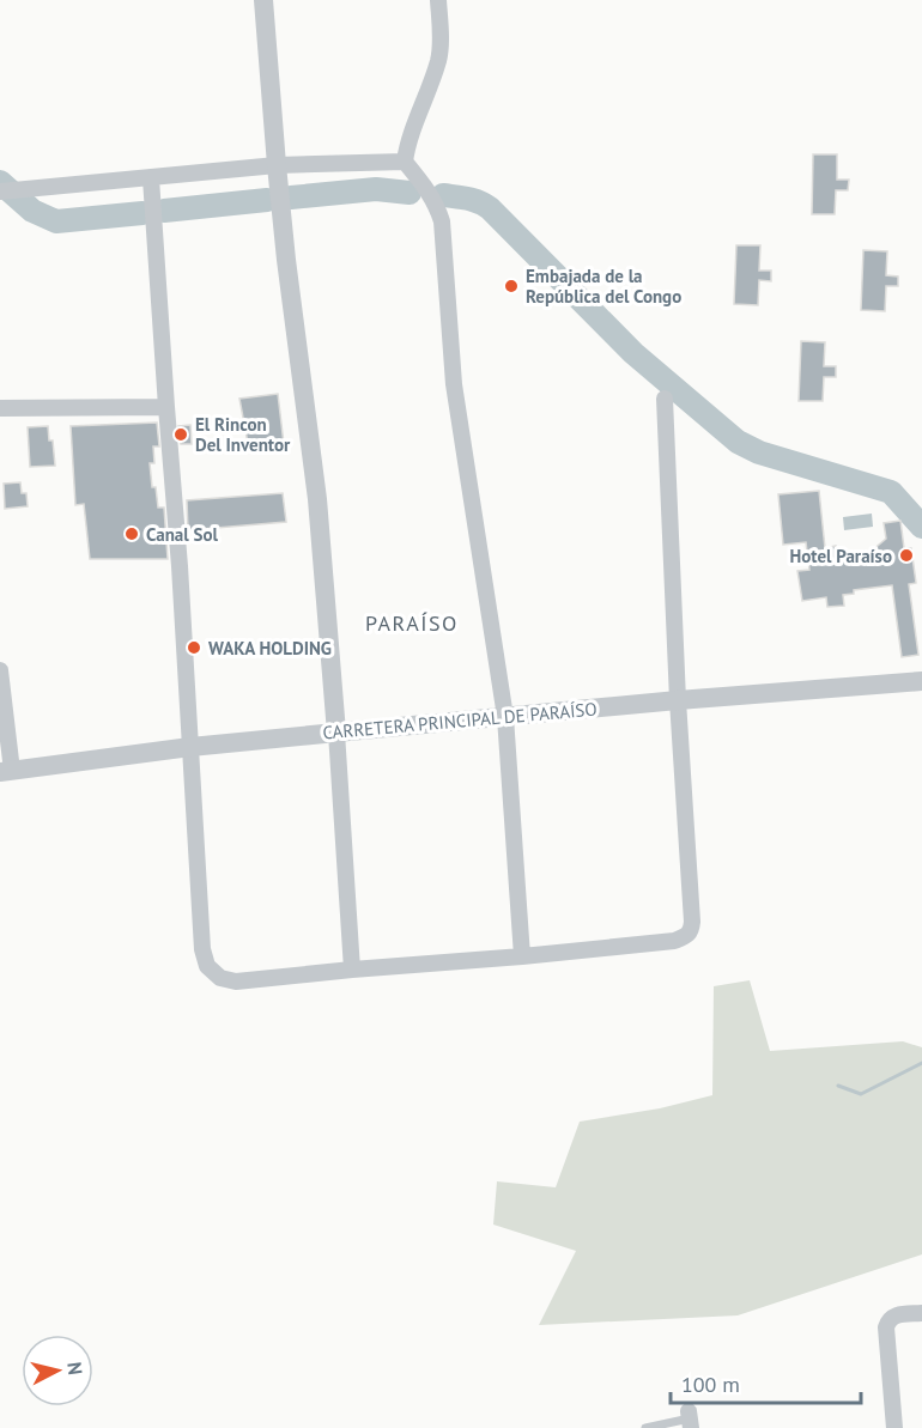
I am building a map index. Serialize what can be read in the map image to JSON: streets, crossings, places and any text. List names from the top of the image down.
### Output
{
  "streets": {
    "street": ["CARRETERA PRINCIPAL DE PARAÍSO"]
  },
  "districts": ["PARAÍSO"],
  "places": [
    "Embajada de la República del Congo",
    "El Rincon Del Inventor",
    "Canal Sol",
    "Hotel Paraíso",
    "WAKA HOLDING"
  ],
  "scale_bar": "100 m",
  "north": "right"
}
